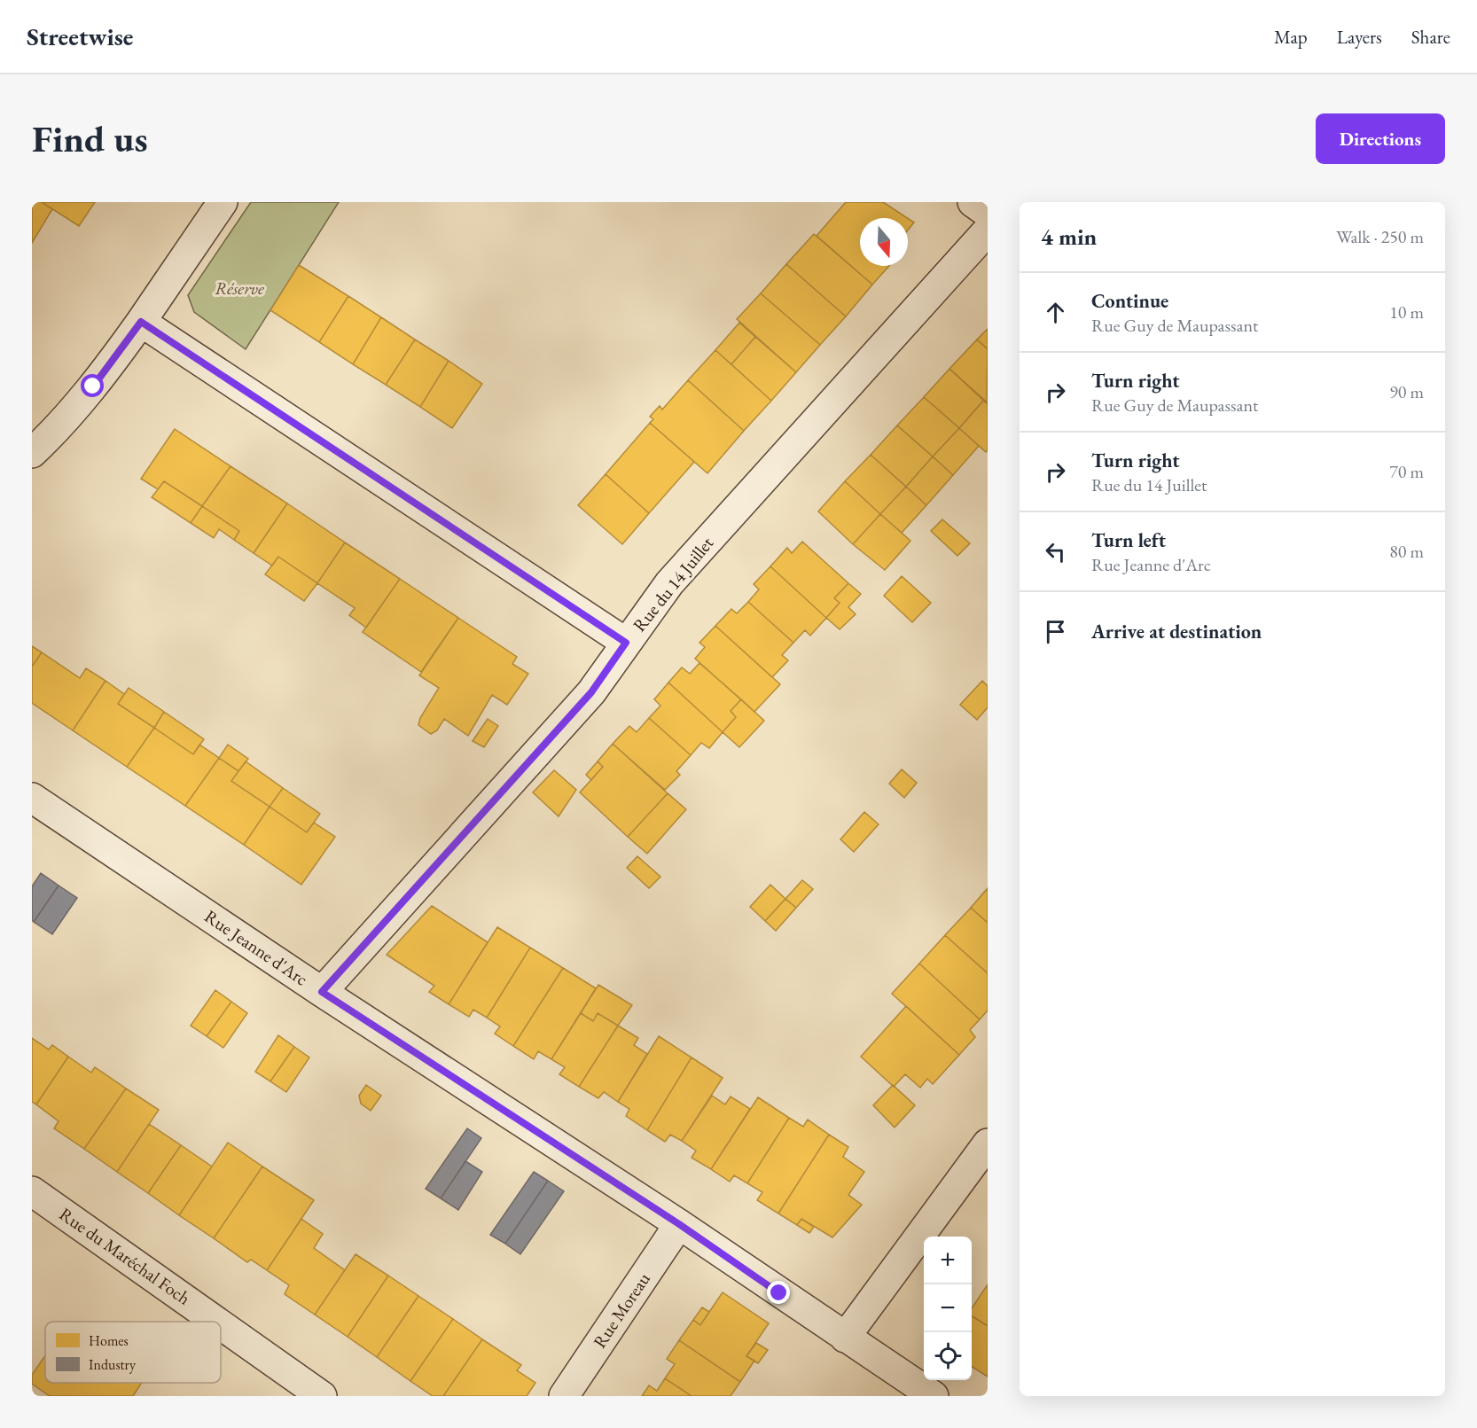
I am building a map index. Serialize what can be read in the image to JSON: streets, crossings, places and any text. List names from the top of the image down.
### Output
{
  "streets": {
    "street": [
      "Rue du 14 Juillet",
      "Rue Jeanne d'Arc",
      "Rue du Maréchal Foch",
      "Rue Moreau"
    ]
  },
  "crossings": [
    ["Rue du 14 Juillet", "Rue Jeanne d'Arc"],
    ["Rue Jeanne d'Arc", "Rue Moreau"]
  ],
  "parks": ["Réserve"],
  "legend": ["Homes", "Industry"],
  "north": "bottom",
  "page": {
    "header": "Streetwise",
    "nav": ["Map", "Layers", "Share"],
    "buttons": "Directions",
    "title": "Find us",
    "heading": ["4 min", "Walk · 250 m"],
    "list": [
      ["Continue", "Rue Guy de Maupassant", "10 m"],
      ["Turn right", "Rue Guy de Maupassant", "90 m"],
      ["Turn right", "Rue du 14 Juillet", "70 m"],
      ["Turn left", "Rue Jeanne d'Arc", "80 m"],
      "Arrive at destination"
    ],
    "map_buttons": ["+", "−"]
  }
}
